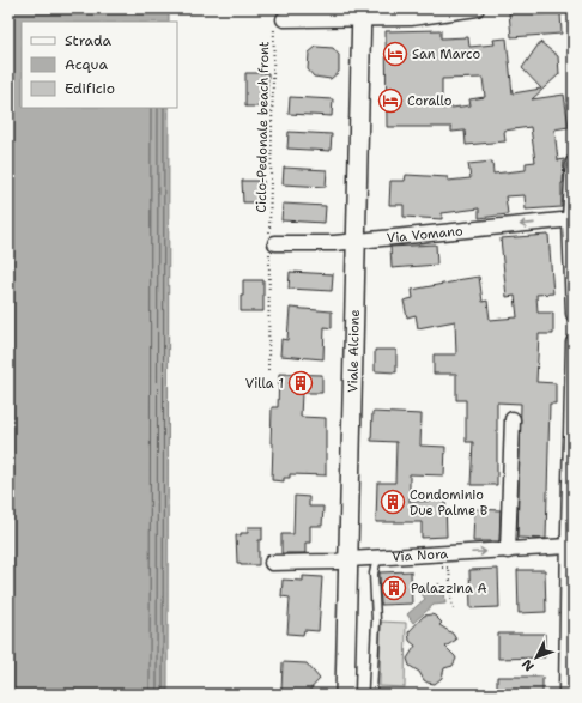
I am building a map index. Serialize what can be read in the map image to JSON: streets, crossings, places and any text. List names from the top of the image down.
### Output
{
  "streets": {
    "street": ["Via Vomano", "Viale Alcione", "Via Nora"],
    "path": ["Ciclo-Pedonale beach front"]
  },
  "crossings": [
    ["Ciclo-Pedonale beach front", "Via Vomano"],
    ["Via Vomano", "Viale Alcione"],
    ["Viale Alcione", "Via Nora"]
  ],
  "one_way": ["Via Vomano", "Via Nora"],
  "places": {
    "hotel": ["San Marco", "Corallo"],
    "building": ["Villa 1", "Condominio Due Palme B", "Palazzina A"]
  },
  "legend": ["Strada", "Acqua", "Edificio"],
  "north": "bottom left"
}
